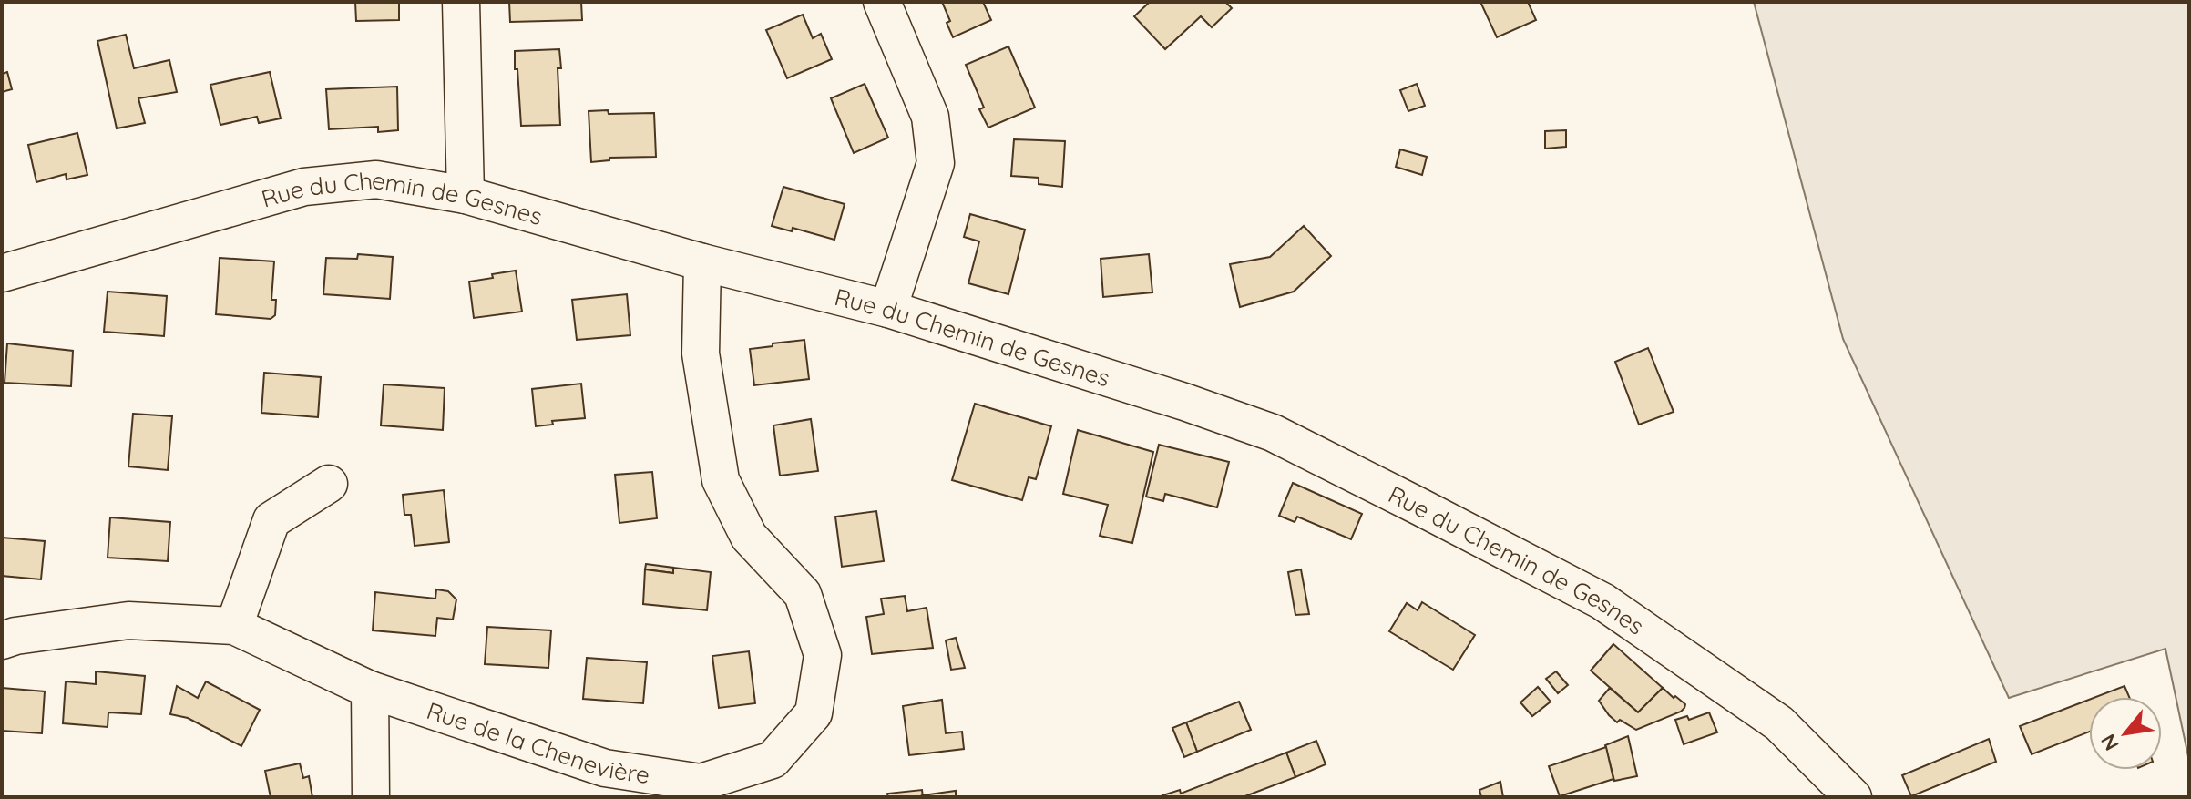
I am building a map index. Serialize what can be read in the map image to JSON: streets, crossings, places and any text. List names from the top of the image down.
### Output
{
  "streets": {
    "street": ["Rue du Chemin de Gesnes", "Rue de la Chenevière"]
  },
  "crossings": [
    ["Rue du Chemin de Gesnes", "Rue de la Chenevière"]
  ],
  "north": "bottom left"
}
